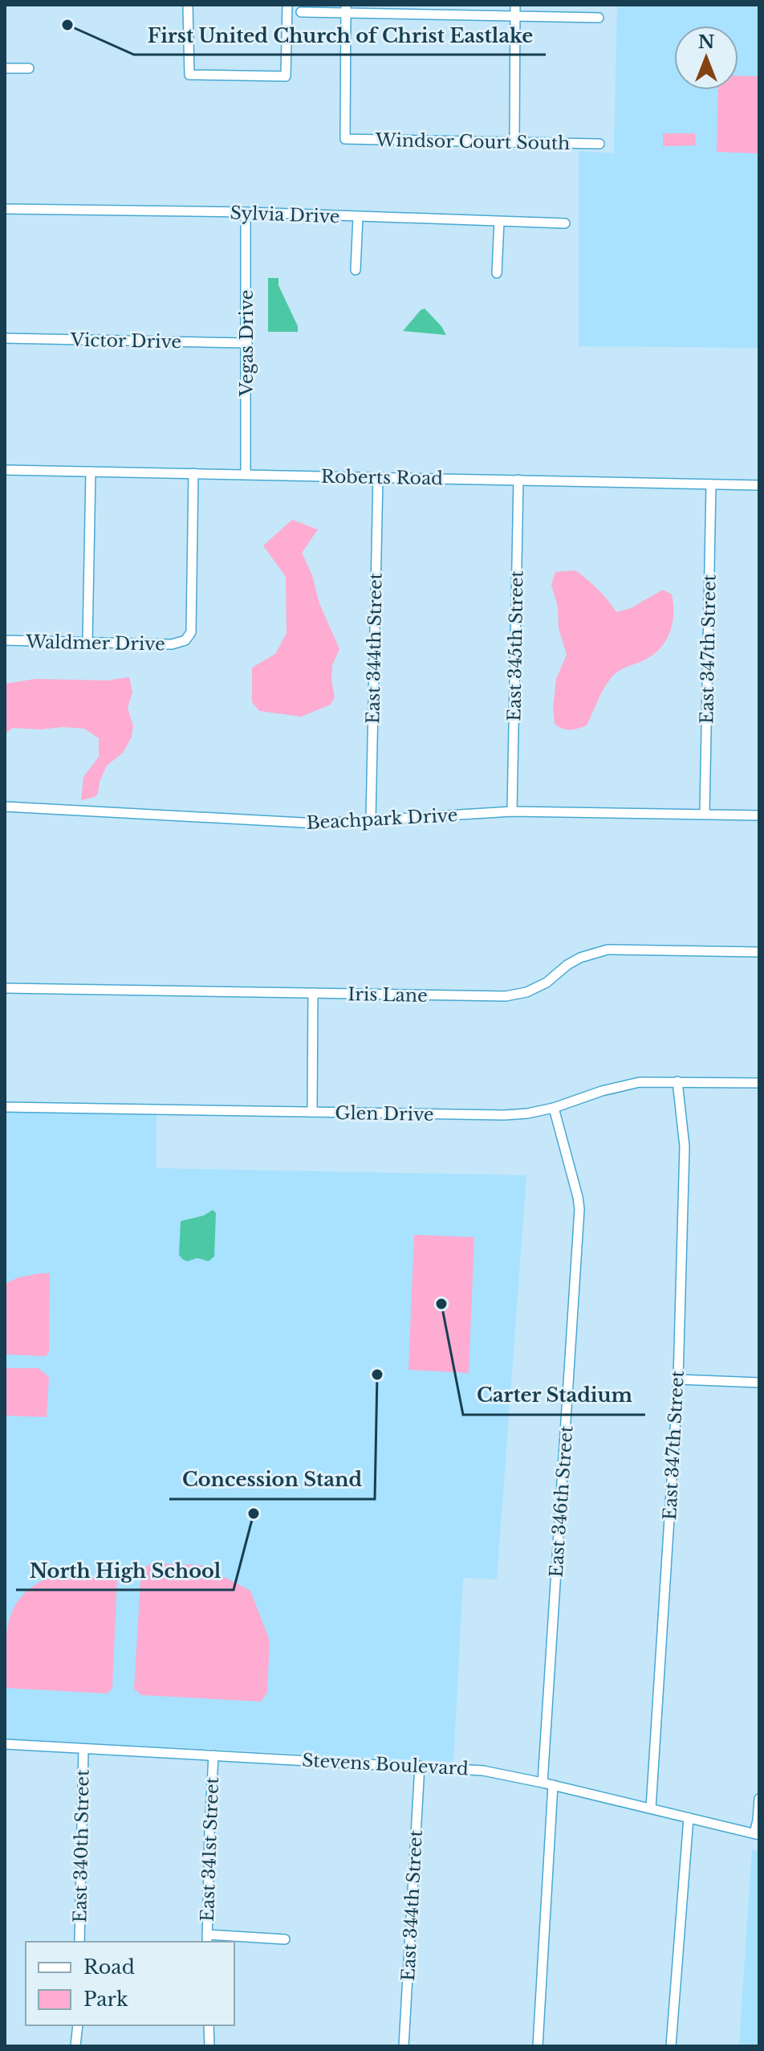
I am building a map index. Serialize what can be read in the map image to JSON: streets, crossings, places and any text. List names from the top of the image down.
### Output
{
  "streets": {
    "street": [
      "Windsor Court South",
      "Sylvia Drive",
      "Victor Drive",
      "Vegas Drive",
      "Roberts Road",
      "Waldmer Drive",
      "East 345th Street",
      "East 344th Street",
      "East 347th Street",
      "Beachpark Drive",
      "Iris Lane",
      "Glen Drive",
      "East 346th Street",
      "Stevens Boulevard",
      "East 340th Street",
      "East 341st Street"
    ]
  },
  "crossings": [
    ["Sylvia Drive", "Vegas Drive"],
    ["Victor Drive", "Vegas Drive"],
    ["Vegas Drive", "Roberts Road"],
    ["Roberts Road", "Waldmer Drive"],
    ["Roberts Road", "East 345th Street"],
    ["Roberts Road", "East 344th Street"],
    ["Roberts Road", "East 347th Street"],
    ["East 345th Street", "Beachpark Drive"],
    ["East 344th Street", "Beachpark Drive"],
    ["East 344th Street", "Stevens Boulevard"],
    ["East 347th Street", "Beachpark Drive"],
    ["East 347th Street", "Glen Drive"],
    ["East 347th Street", "Stevens Boulevard"],
    ["Glen Drive", "East 346th Street"],
    ["East 346th Street", "Stevens Boulevard"],
    ["Stevens Boulevard", "East 340th Street"],
    ["Stevens Boulevard", "East 341st Street"]
  ],
  "places": [
    "First United Church of Christ Eastlake",
    "Carter Stadium",
    "Concession Stand",
    "North High School"
  ],
  "legend": ["Road", "Park"],
  "north": "top"
}
